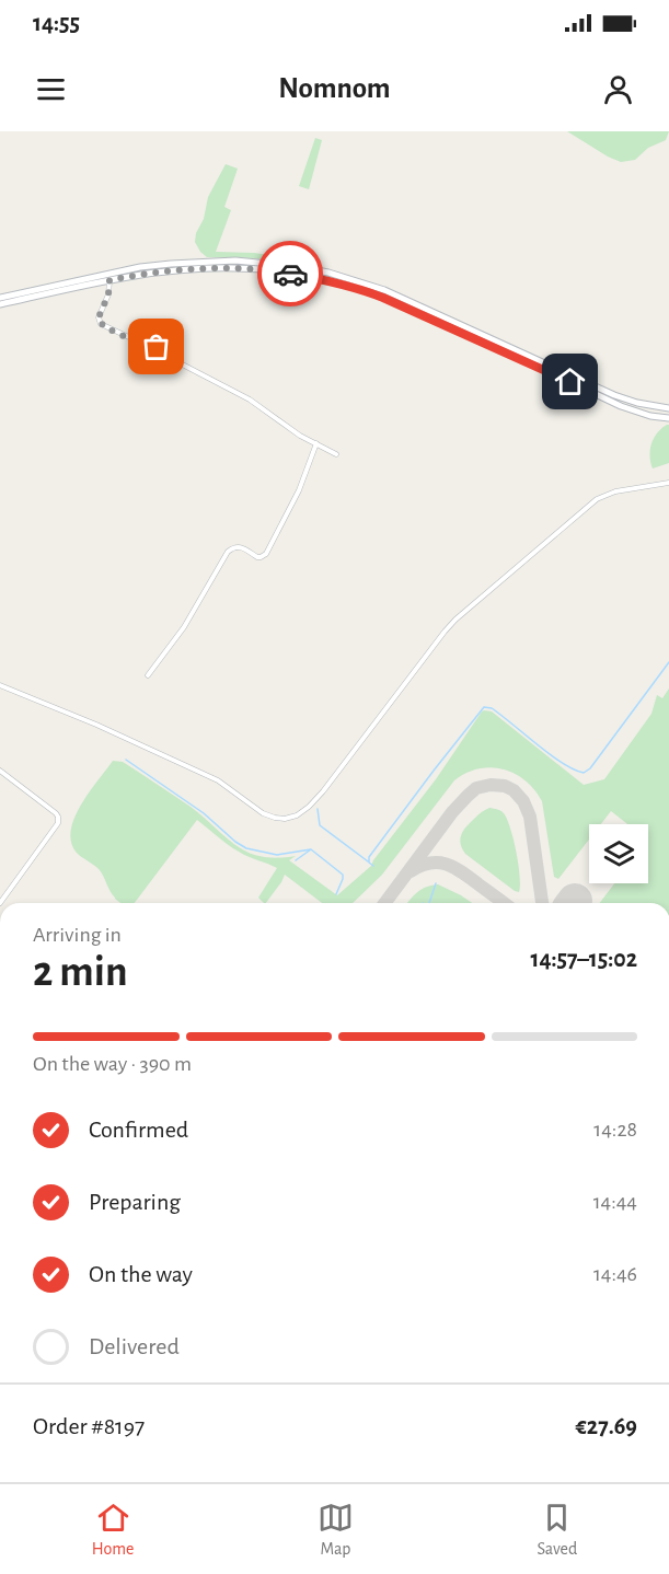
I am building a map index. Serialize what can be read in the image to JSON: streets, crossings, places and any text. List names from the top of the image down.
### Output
{
  "page": {
    "status": "14:55",
    "header": "Nomnom",
    "heading": ["2 min", "Arriving in", "14:57–15:02"],
    "panel": ["Order #8197", "€27.69"],
    "bar": "On the way · 390 m",
    "list": [
      ["Confirmed", "14:28"],
      ["Preparing", "14:44"],
      ["On the way", "14:46"],
      "Delivered"
    ],
    "tabs": ["Home", "Map", "Saved"]
  }
}
